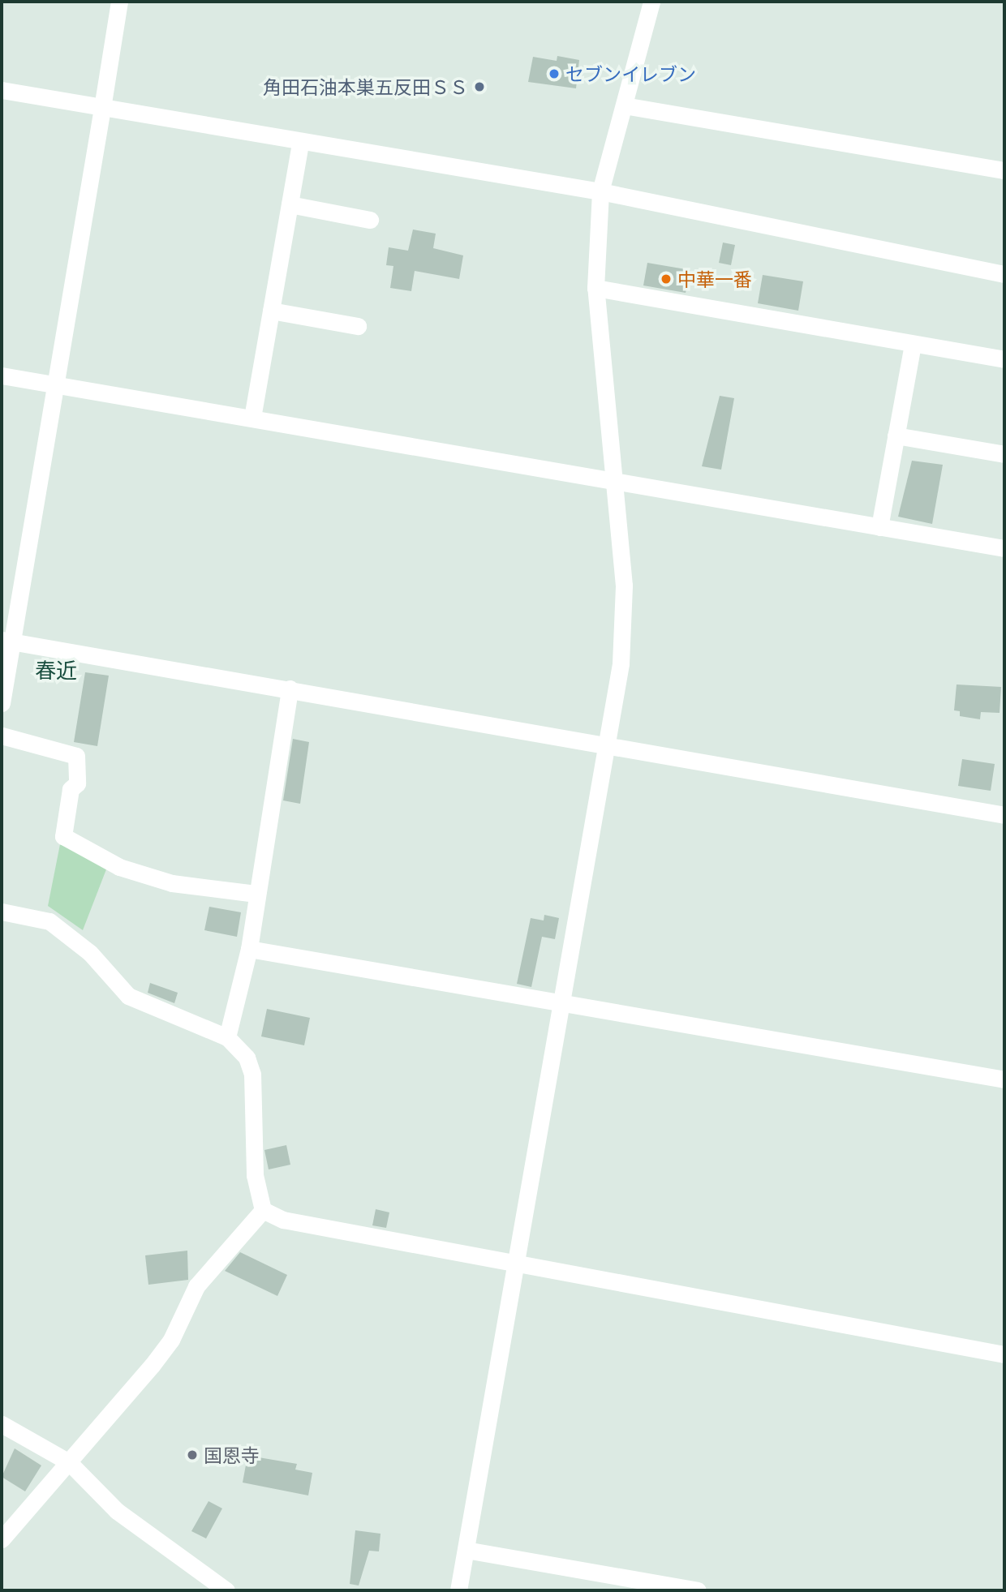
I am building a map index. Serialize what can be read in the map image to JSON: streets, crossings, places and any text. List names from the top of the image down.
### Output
{
  "districts": ["春近"],
  "places": [
    "セブンイレブン",
    "角田石油本巣五反田ＳＳ",
    "中華一番",
    "国恩寺"
  ]
}
